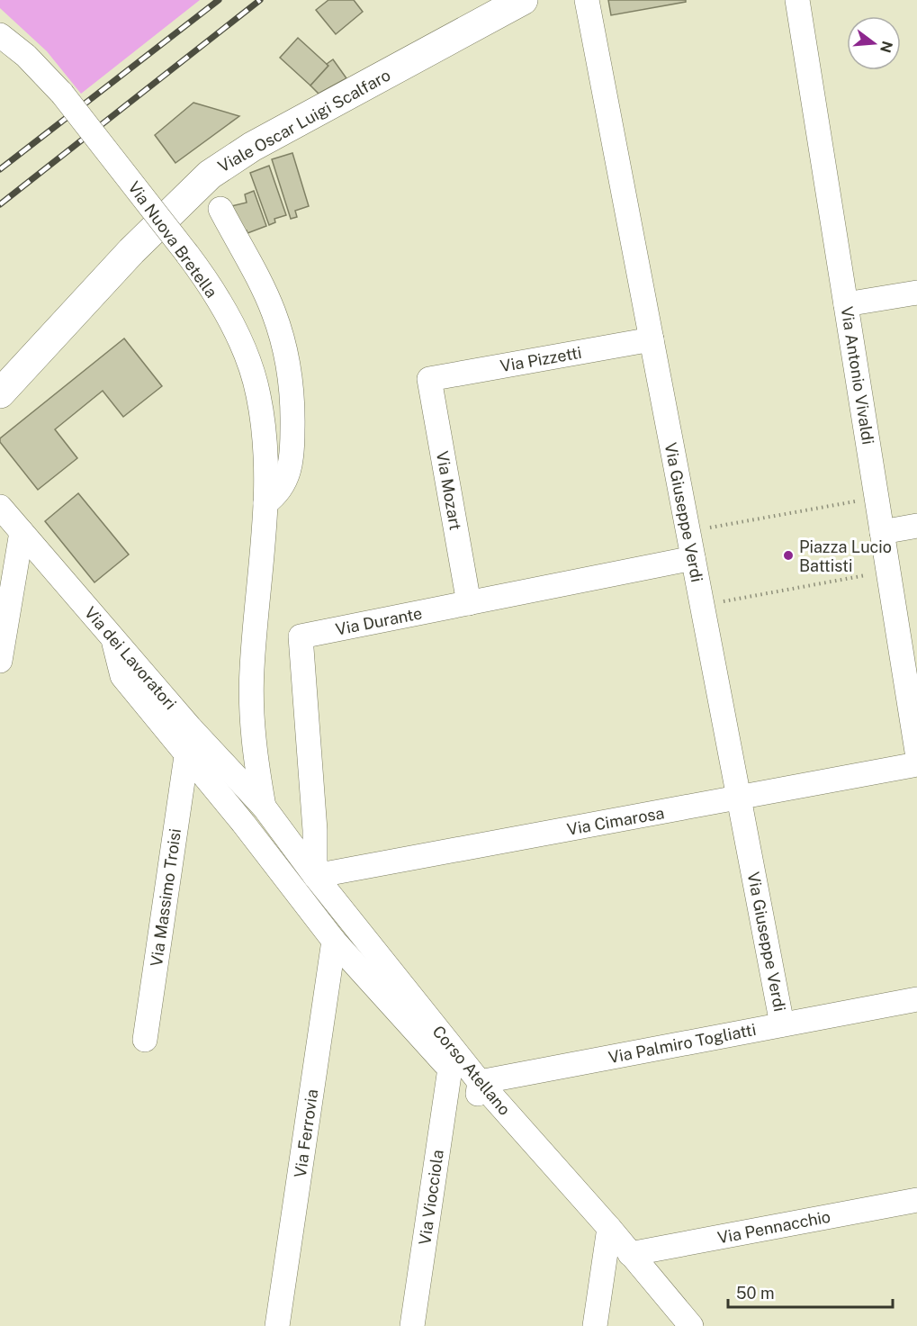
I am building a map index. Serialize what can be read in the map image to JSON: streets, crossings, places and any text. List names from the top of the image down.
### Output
{
  "streets": {
    "street": [
      "Viale Oscar Luigi Scalfaro",
      "Via Nuova Bretella",
      "Via Pizzetti",
      "Via Antonio Vivaldi",
      "Via Mozart",
      "Via Giuseppe Verdi",
      "Via Durante",
      "Via dei Lavoratori",
      "Via Cimarosa",
      "Via Massimo Troisi",
      "Via Palmiro Togliatti",
      "Corso Atellano",
      "Via Ferrovia",
      "Via Viocciola",
      "Via Pennacchio"
    ]
  },
  "crossings": [
    ["Via Nuova Bretella", "Via dei Lavoratori"],
    ["Via Nuova Bretella", "Corso Atellano"],
    ["Via Pizzetti", "Via Mozart"],
    ["Via Pizzetti", "Via Giuseppe Verdi"],
    ["Via Mozart", "Via Durante"],
    ["Via Giuseppe Verdi", "Via Durante"],
    ["Via Giuseppe Verdi", "Via Cimarosa"],
    ["Via Giuseppe Verdi", "Via Palmiro Togliatti"],
    ["Via Durante", "Via Cimarosa"],
    ["Via Durante", "Corso Atellano"],
    ["Via dei Lavoratori", "Corso Atellano"],
    ["Via Cimarosa", "Corso Atellano"],
    ["Via Palmiro Togliatti", "Corso Atellano"],
    ["Corso Atellano", "Via Pennacchio"]
  ],
  "places": ["Piazza Lucio Battisti"],
  "scale_bar": "50 m",
  "north": "right"
}
